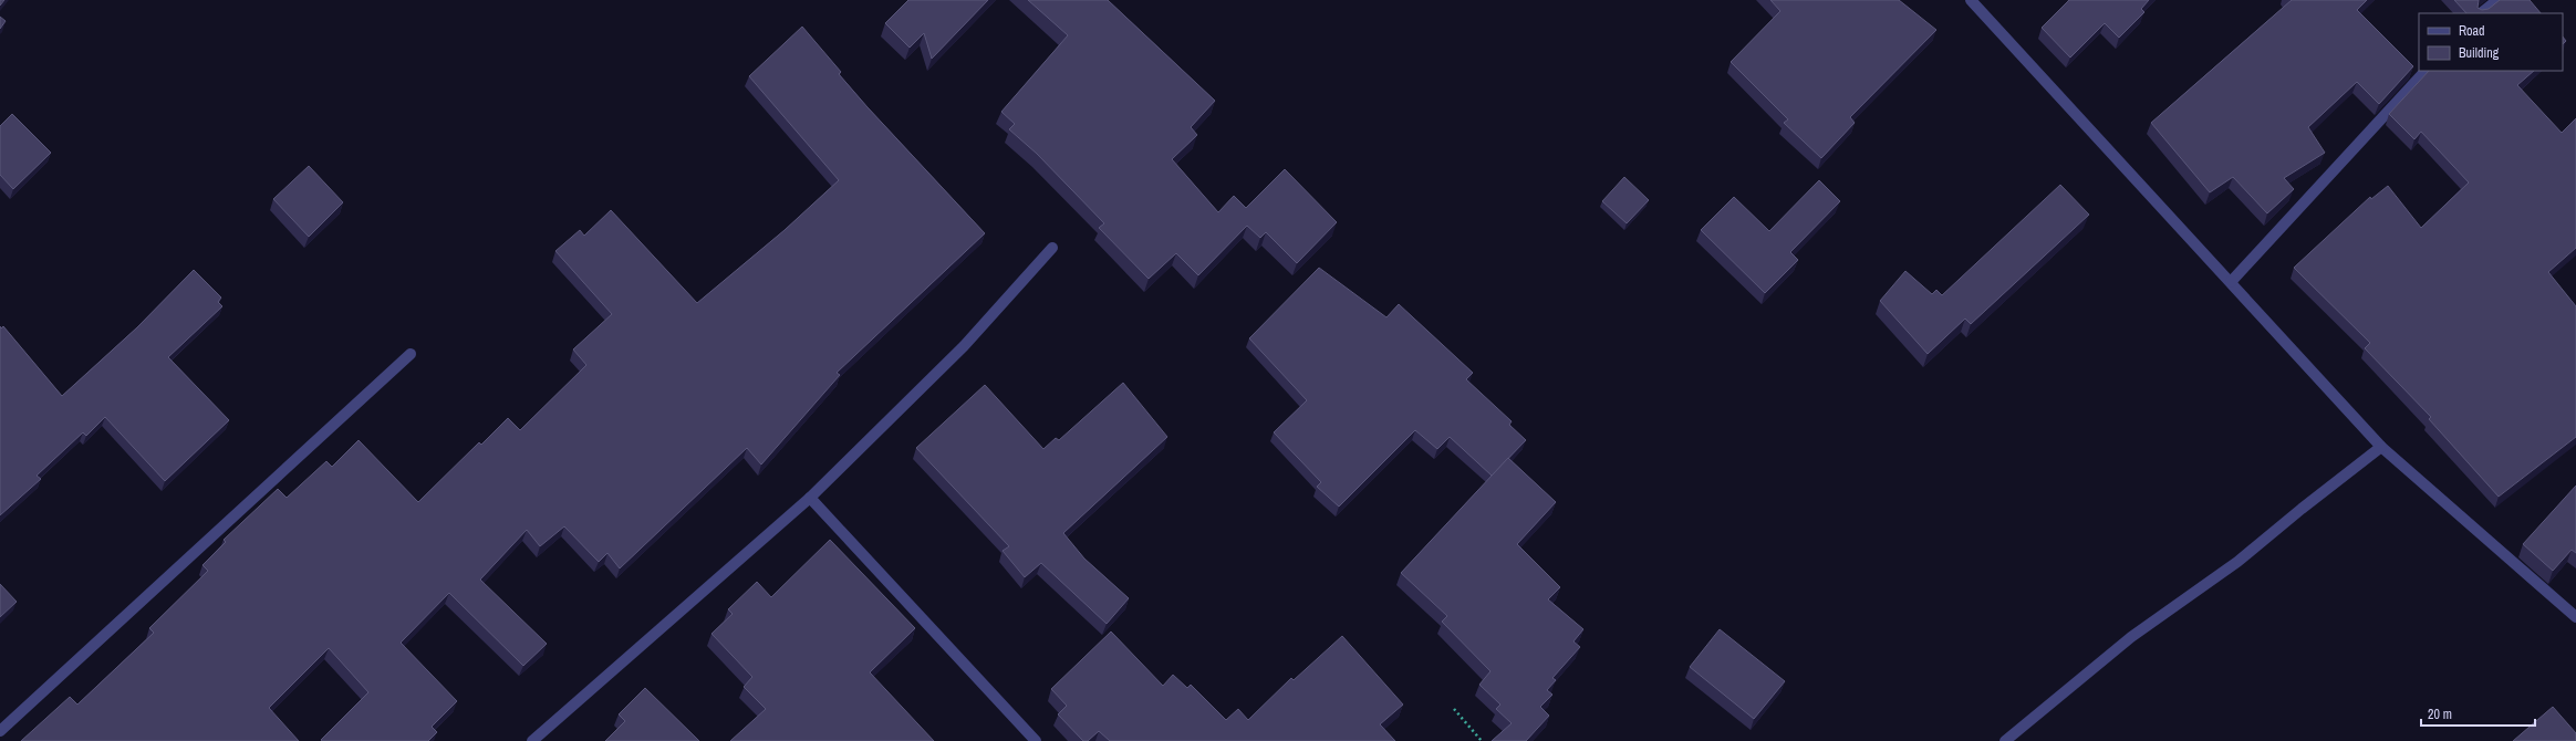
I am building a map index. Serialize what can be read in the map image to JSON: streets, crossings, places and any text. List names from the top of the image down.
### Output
{
  "legend": ["Road", "Building"],
  "scale_bar": "20 m"
}
